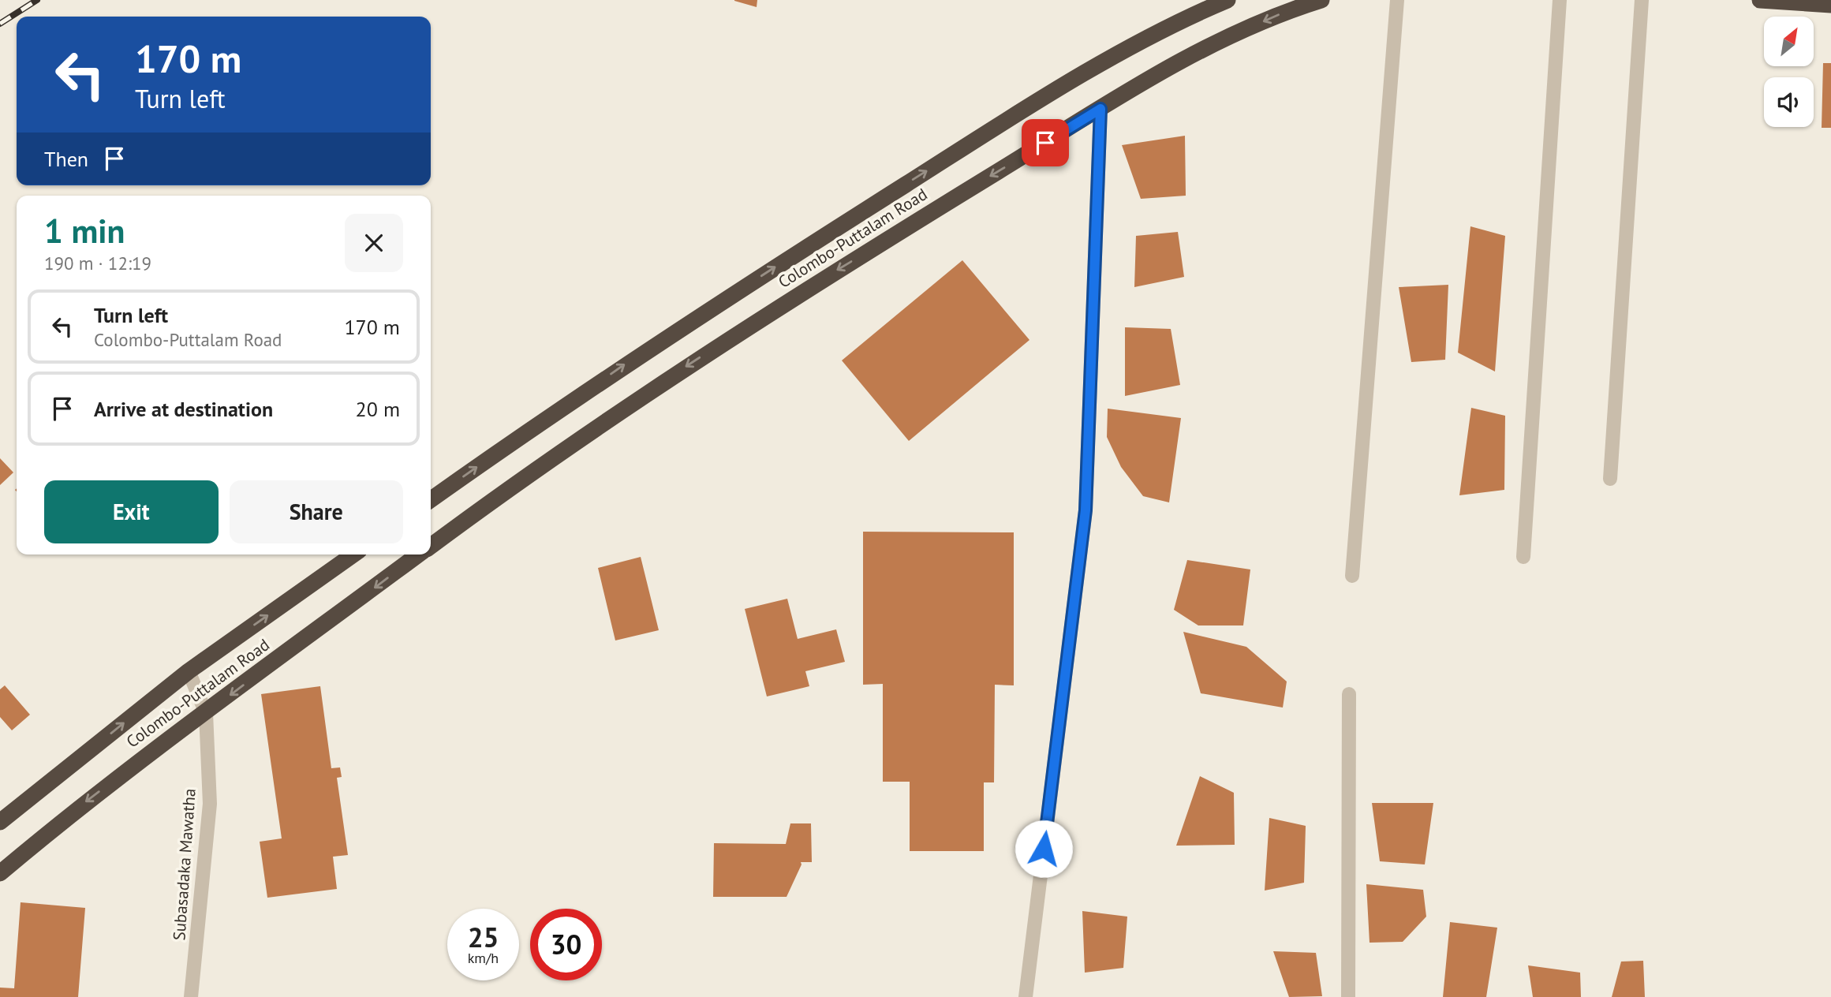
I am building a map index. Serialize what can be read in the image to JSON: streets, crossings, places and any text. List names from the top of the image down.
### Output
{
  "streets": {
    "highway": ["Colombo-Puttalam Road"],
    "street": ["Subasadaka Mawatha"]
  },
  "crossings": [
    ["Colombo-Puttalam Road", "Subasadaka Mawatha"]
  ],
  "north": "top right",
  "page": {
    "turn": ["170 m", "Turn left"],
    "then": "Then",
    "heading": ["1 min", "190 m · 12:19"],
    "list": [
      {
        "name": "Turn left",
        "note": "Colombo-Puttalam Road",
        "value": "170 m"
      },
      {
        "name": "Arrive at destination",
        "value": "20 m"
      }
    ],
    "buttons": ["Exit", "Share"],
    "speed": "25 km/h",
    "limit": "30"
  }
}
